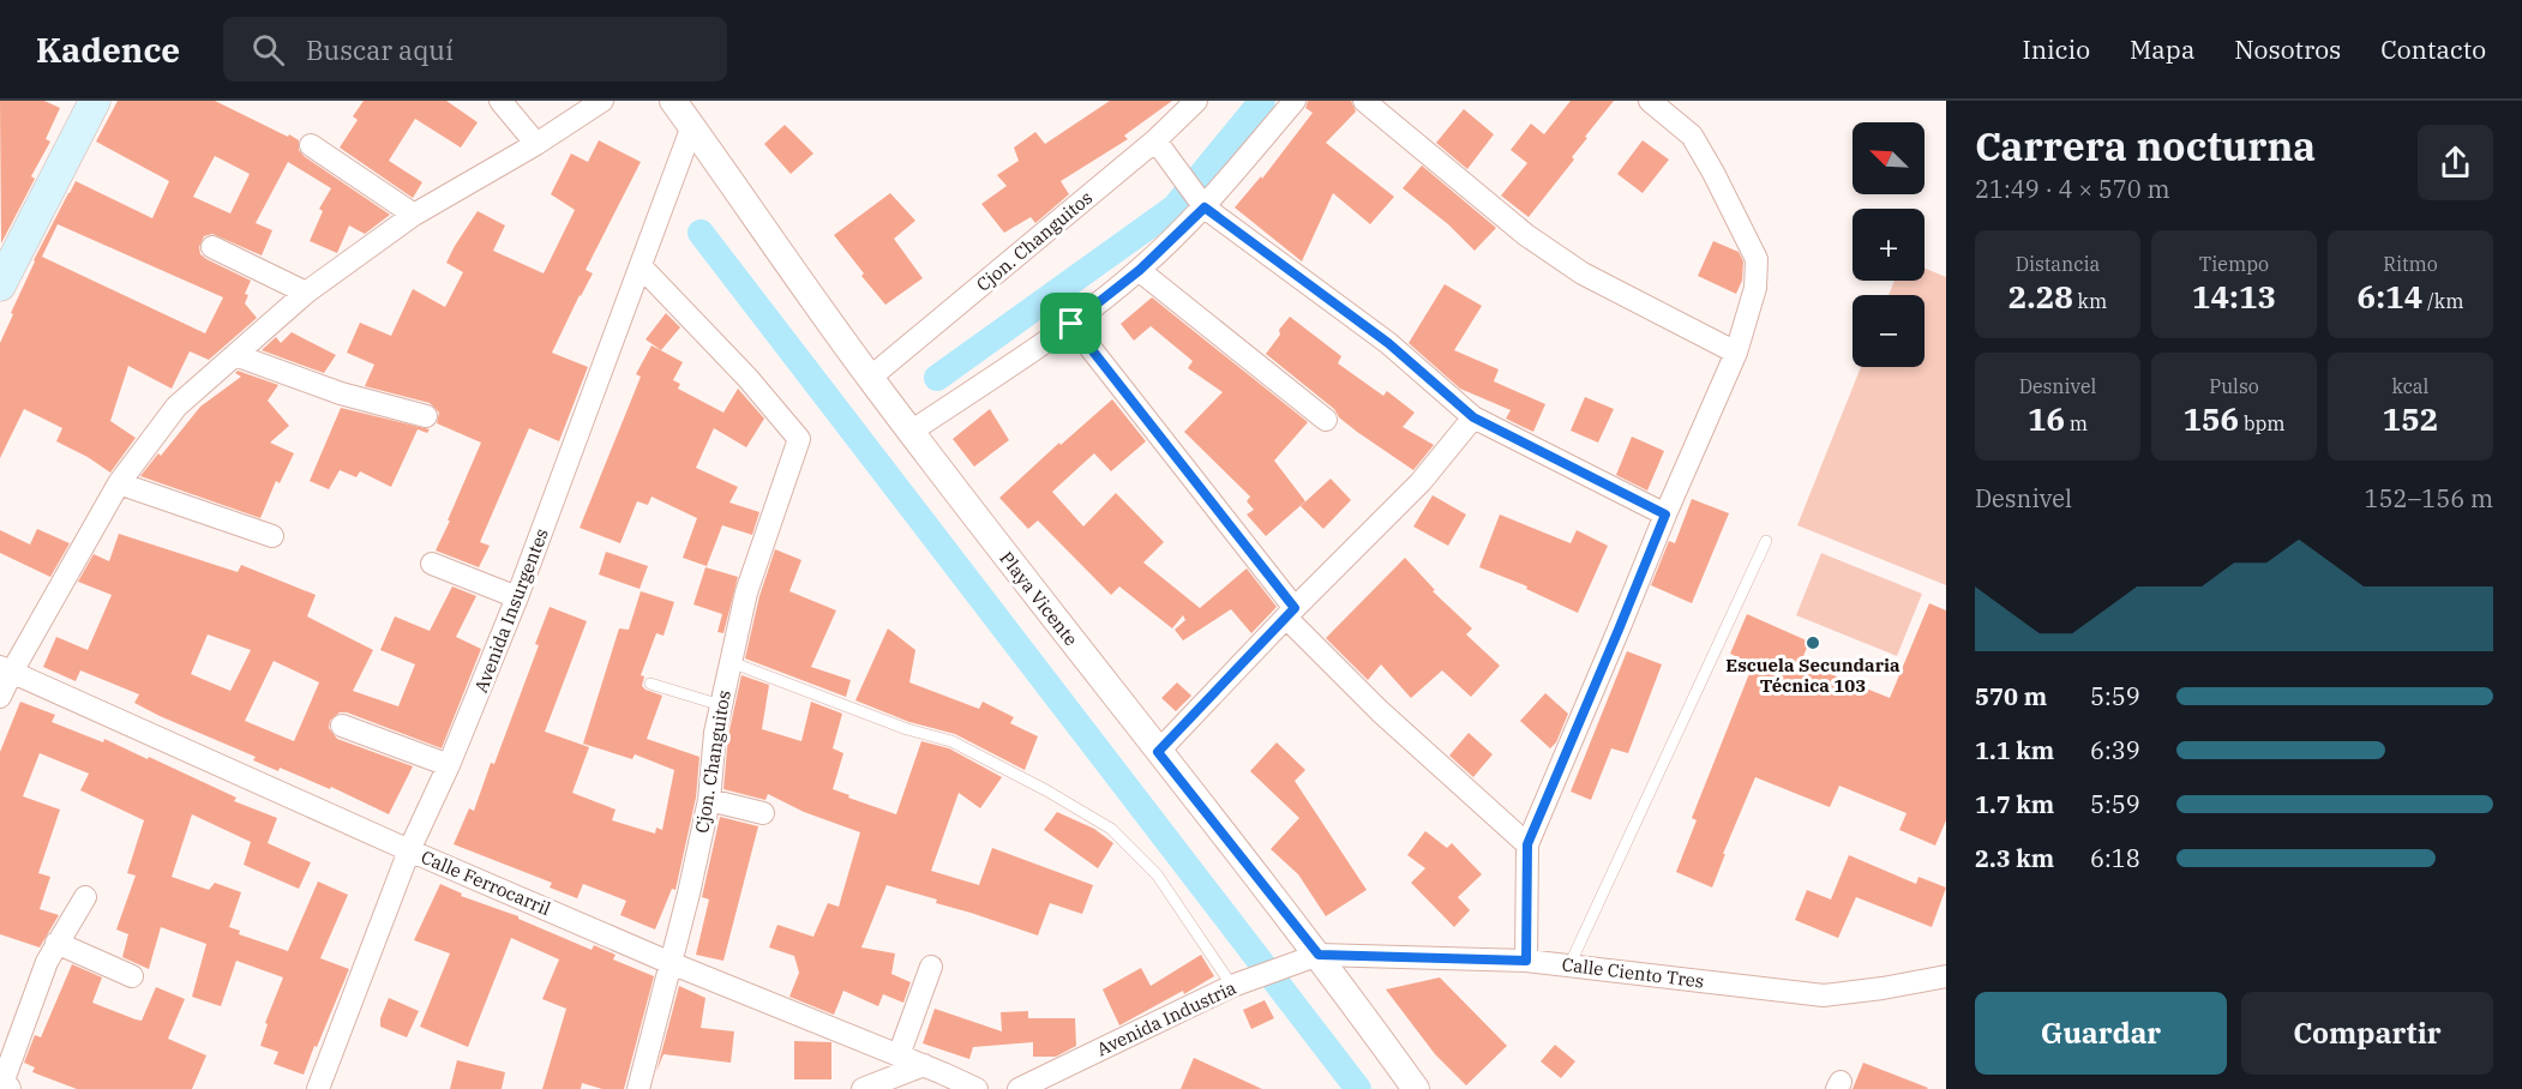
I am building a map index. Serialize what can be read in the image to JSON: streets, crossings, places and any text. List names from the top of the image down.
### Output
{
  "streets": {
    "street": [
      "Cjon. Changuitos",
      "Playa Vicente",
      "Avenida Insurgentes",
      "Calle Ferrocarril",
      "Calle Ciento Tres",
      "Avenida Industria"
    ]
  },
  "crossings": [
    ["Cjon. Changuitos", "Playa Vicente"],
    ["Cjon. Changuitos", "Avenida Insurgentes"],
    ["Cjon. Changuitos", "Calle Ferrocarril"],
    ["Playa Vicente", "Avenida Insurgentes"],
    ["Playa Vicente", "Calle Ciento Tres"],
    ["Playa Vicente", "Avenida Industria"],
    ["Avenida Insurgentes", "Calle Ferrocarril"],
    ["Calle Ciento Tres", "Avenida Industria"]
  ],
  "places": ["Escuela Secundaria Técnica 103"],
  "north": "top left",
  "page": {
    "header": "Kadence",
    "search": "Buscar aquí",
    "nav": [
      "Inicio",
      "Mapa",
      "Nosotros",
      "Contacto"
    ],
    "heading": ["Carrera nocturna", "21:49 · 4 × 570 m"],
    "map_buttons": ["+", "−"],
    "stats": [
      ["Distancia", "2.28 km"],
      ["Tiempo", "14:13"],
      ["Ritmo", "6:14 /km"],
      ["Desnivel", "16 m"],
      ["Pulso", "156 bpm"],
      ["kcal", "152"]
    ],
    "chart": ["Desnivel", "152–156 m"],
    "list": [
      {
        "name": "570 m",
        "note": "5:59"
      },
      {
        "name": "1.1 km",
        "note": "6:39"
      },
      {
        "name": "1.7 km",
        "note": "5:59"
      },
      {
        "name": "2.3 km",
        "note": "6:18"
      }
    ],
    "buttons": ["Guardar", "Compartir"]
  }
}
